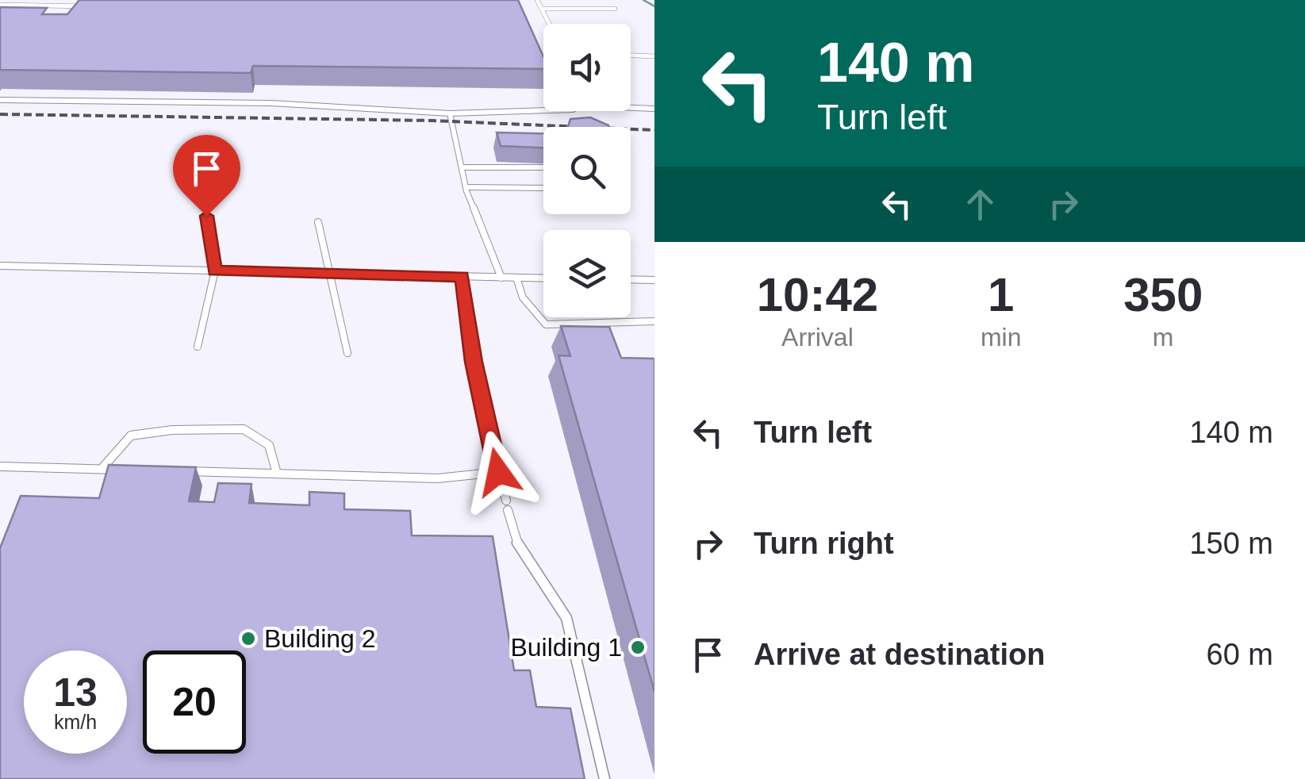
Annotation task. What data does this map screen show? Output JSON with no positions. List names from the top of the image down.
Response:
{
  "places": ["Building 2", "Building 1"],
  "page": {
    "turn": ["140 m", "Turn left"],
    "eta": [
      "10:42",
      "Arrival",
      "1",
      "min",
      "350",
      "m"
    ],
    "list": [
      {
        "name": "Turn left",
        "value": "140 m"
      },
      {
        "name": "Turn right",
        "value": "150 m"
      },
      {
        "name": "Arrive at destination",
        "value": "60 m"
      }
    ],
    "speed": "13 km/h",
    "limit": "20"
  }
}
